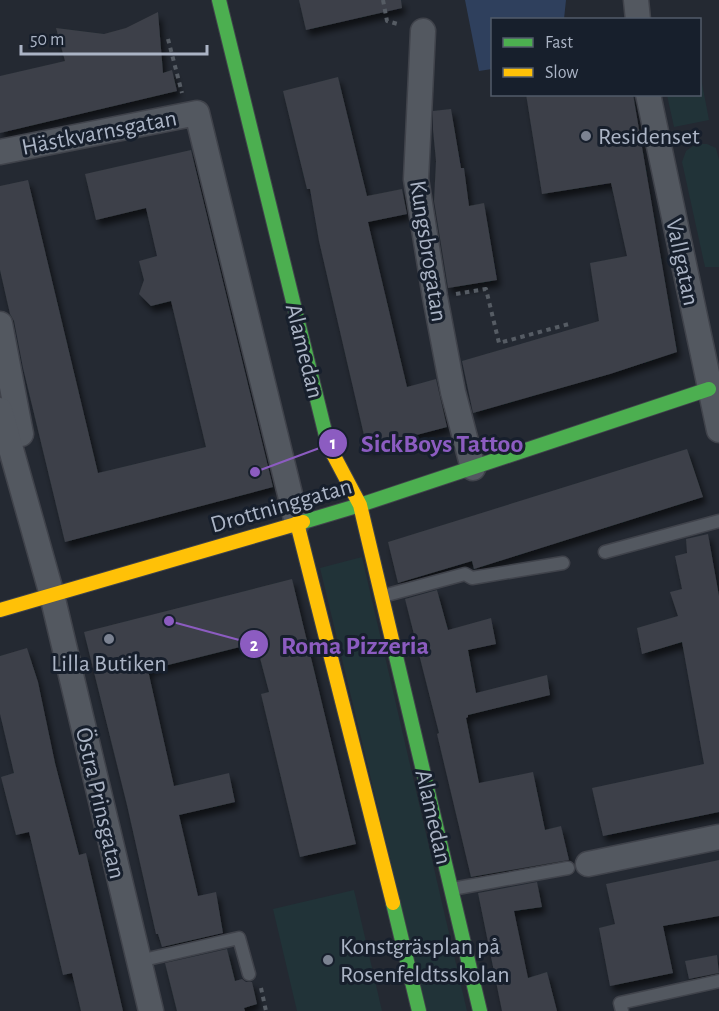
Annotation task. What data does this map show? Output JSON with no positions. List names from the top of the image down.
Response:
{
  "streets": {
    "street": [
      "Hästkvarnsgatan",
      "Kungsbrogatan",
      "Vallgatan",
      "Alamedan",
      "Drottninggatan",
      "Östra Prinsgatan"
    ]
  },
  "crossings": [
    ["Hästkvarnsgatan", "Alamedan"],
    ["Kungsbrogatan", "Drottninggatan"],
    ["Vallgatan", "Drottninggatan"],
    ["Alamedan", "Drottninggatan"],
    ["Drottninggatan", "Östra Prinsgatan"]
  ],
  "places": [
    "Residenset",
    "SickBoys Tattoo",
    "Roma Pizzeria",
    "Lilla Butiken",
    "Konstgräsplan på Rosenfeldtsskolan"
  ],
  "legend": ["Fast", "Slow"],
  "scale_bar": "50 m"
}
